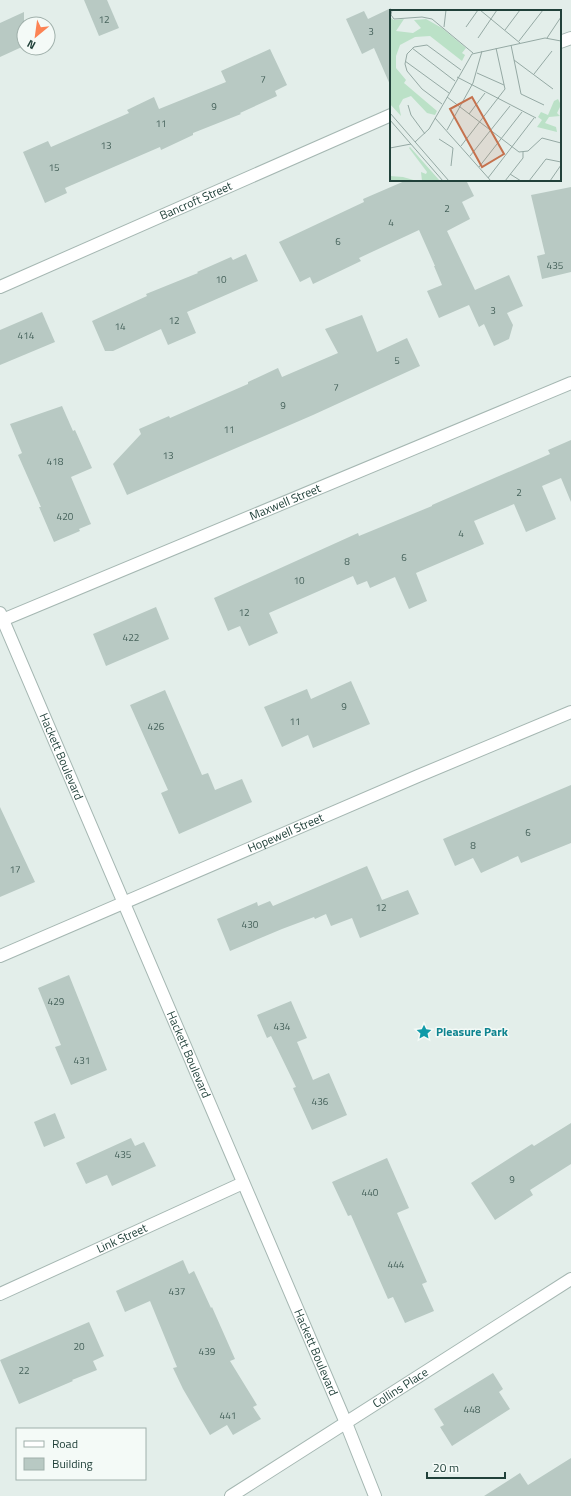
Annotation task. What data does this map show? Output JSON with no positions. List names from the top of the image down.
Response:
{
  "streets": {
    "street": [
      "Bancroft Street",
      "Maxwell Street",
      "Hackett Boulevard",
      "Hopewell Street",
      "Link Street",
      "Collins Place"
    ]
  },
  "crossings": [
    ["Maxwell Street", "Hackett Boulevard"],
    ["Hackett Boulevard", "Hopewell Street"],
    ["Hackett Boulevard", "Link Street"],
    ["Hackett Boulevard", "Collins Place"]
  ],
  "places": {
    "place": ["Pleasure Park"]
  },
  "house_numbers": [
    "12",
    "3",
    "7",
    "9",
    "11",
    "13",
    "15",
    "2",
    "4",
    "6",
    "435",
    "10",
    "3",
    "12",
    "14",
    "414",
    "5",
    "7",
    "9",
    "11",
    "13",
    "418",
    "2",
    "420",
    "4",
    "6",
    "8",
    "10",
    "12",
    "422",
    "9",
    "11",
    "426",
    "6",
    "8",
    "17",
    "12",
    "430",
    "429",
    "434",
    "431",
    "436",
    "435",
    "9",
    "440",
    "444",
    "437",
    "20",
    "439",
    "22",
    "448",
    "441"
  ],
  "legend": ["Road", "Building"],
  "scale_bar": "20 m",
  "north": "bottom left"
}
